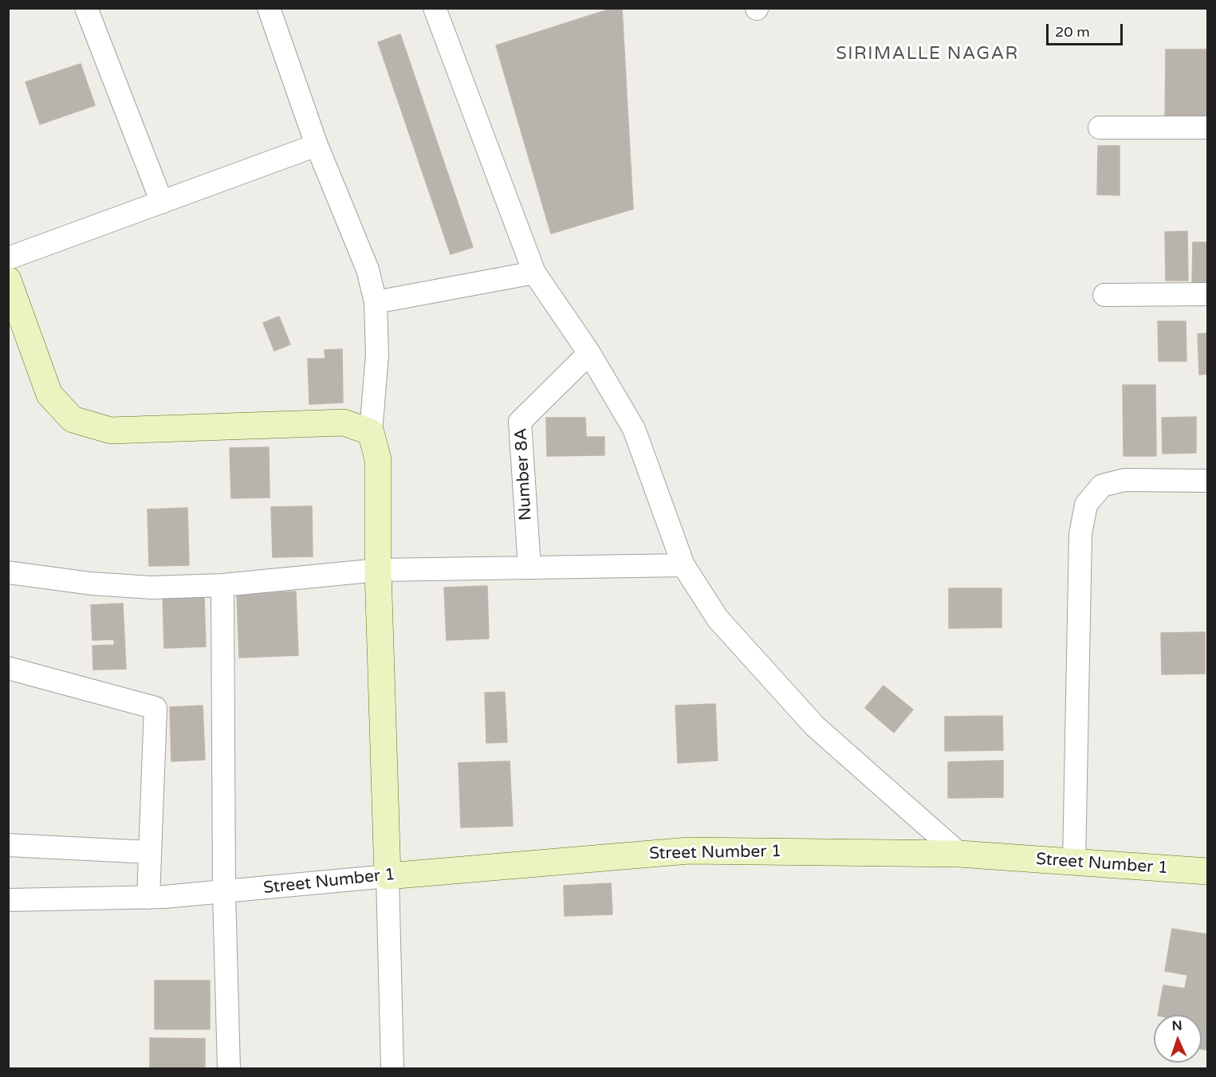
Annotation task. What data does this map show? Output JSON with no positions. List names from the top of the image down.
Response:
{
  "streets": {
    "street": ["Number 8A", "Street Number 1"]
  },
  "districts": ["SIRIMALLE NAGAR"],
  "scale_bar": "20 m",
  "north": "top"
}
